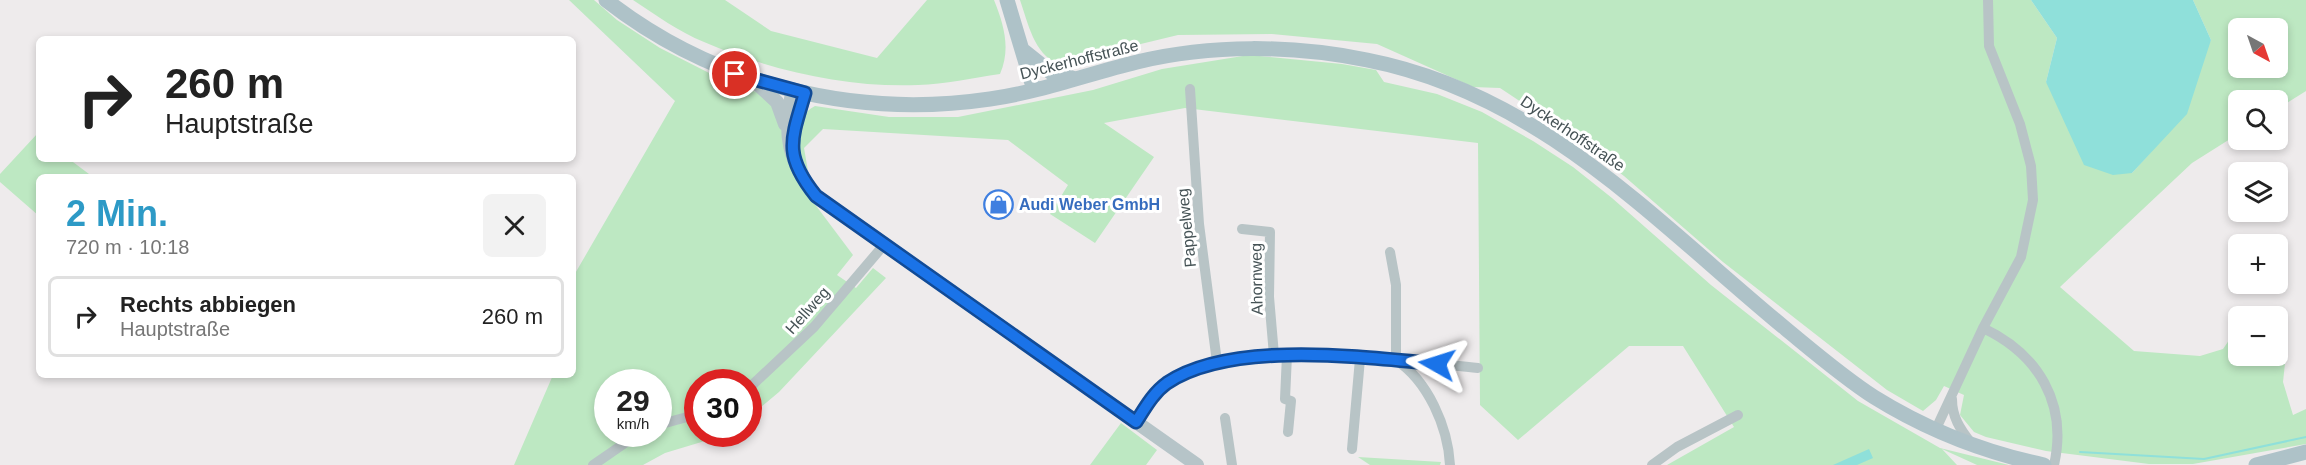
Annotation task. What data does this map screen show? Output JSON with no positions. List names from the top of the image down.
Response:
{
  "streets": {
    "main road": ["Dyckerhoffstraße"],
    "street": ["Pappelweg", "Ahornweg", "Hellweg"]
  },
  "places": {
    "shop": ["Audi Weber GmbH"]
  },
  "north": "bottom right",
  "page": {
    "map_buttons": ["+", "−"],
    "turn": ["260 m", "Hauptstraße"],
    "heading": ["2 Min.", "720 m · 10:18"],
    "list": [
      {
        "name": "Rechts abbiegen",
        "note": "Hauptstraße",
        "value": "260 m"
      }
    ],
    "speed": "29 km/h",
    "limit": "30"
  }
}
